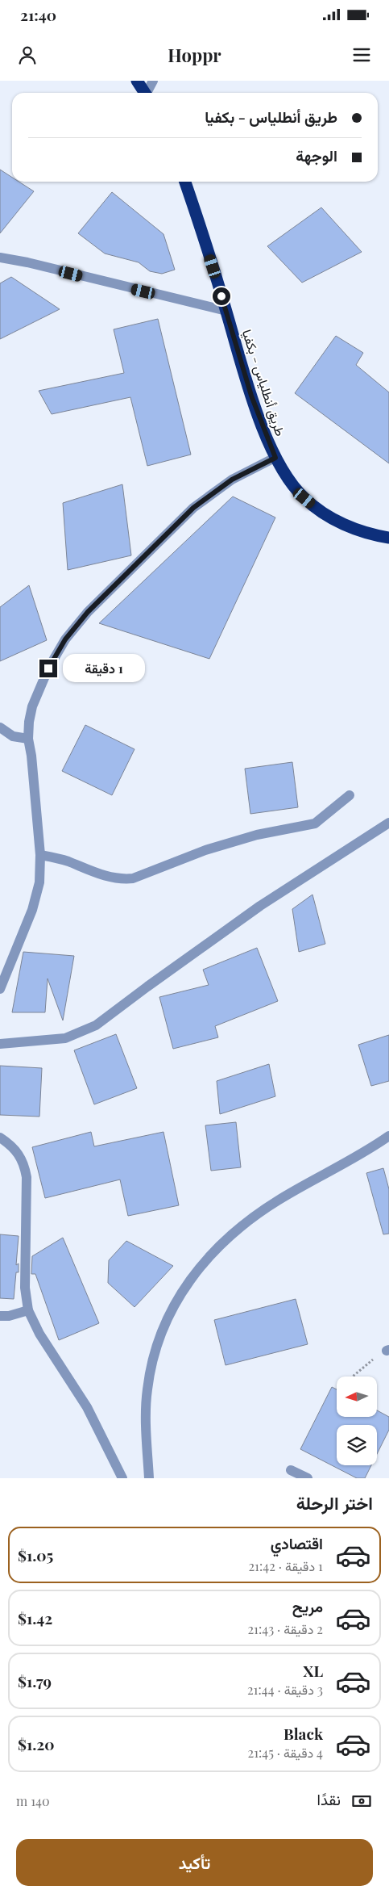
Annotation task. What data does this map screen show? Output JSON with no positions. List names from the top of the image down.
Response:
{
  "streets": {
    "highway": ["طريق أنطلياس - بكفيا"]
  },
  "north": "left",
  "page": {
    "status": "21:40",
    "header": "Hoppr",
    "banner": ["طريق أنطلياس - بكفيا", "الوجهة"],
    "bubble": "1 دقيقة",
    "heading": "اختر الرحلة",
    "list": [
      {
        "name": "اقتصادي",
        "note": "1 دقيقة · 21:42",
        "value": "$1.05"
      },
      {
        "name": "مريح",
        "note": "2 دقيقة · 21:43",
        "value": "$1.42"
      },
      {
        "name": "XL",
        "note": "3 دقيقة · 21:44",
        "value": "$1.79"
      },
      {
        "name": "Black",
        "note": "4 دقيقة · 21:45",
        "value": "$1.20"
      }
    ],
    "pay": ["نقدًا", "140 m"],
    "buttons": "تأكيد"
  }
}
